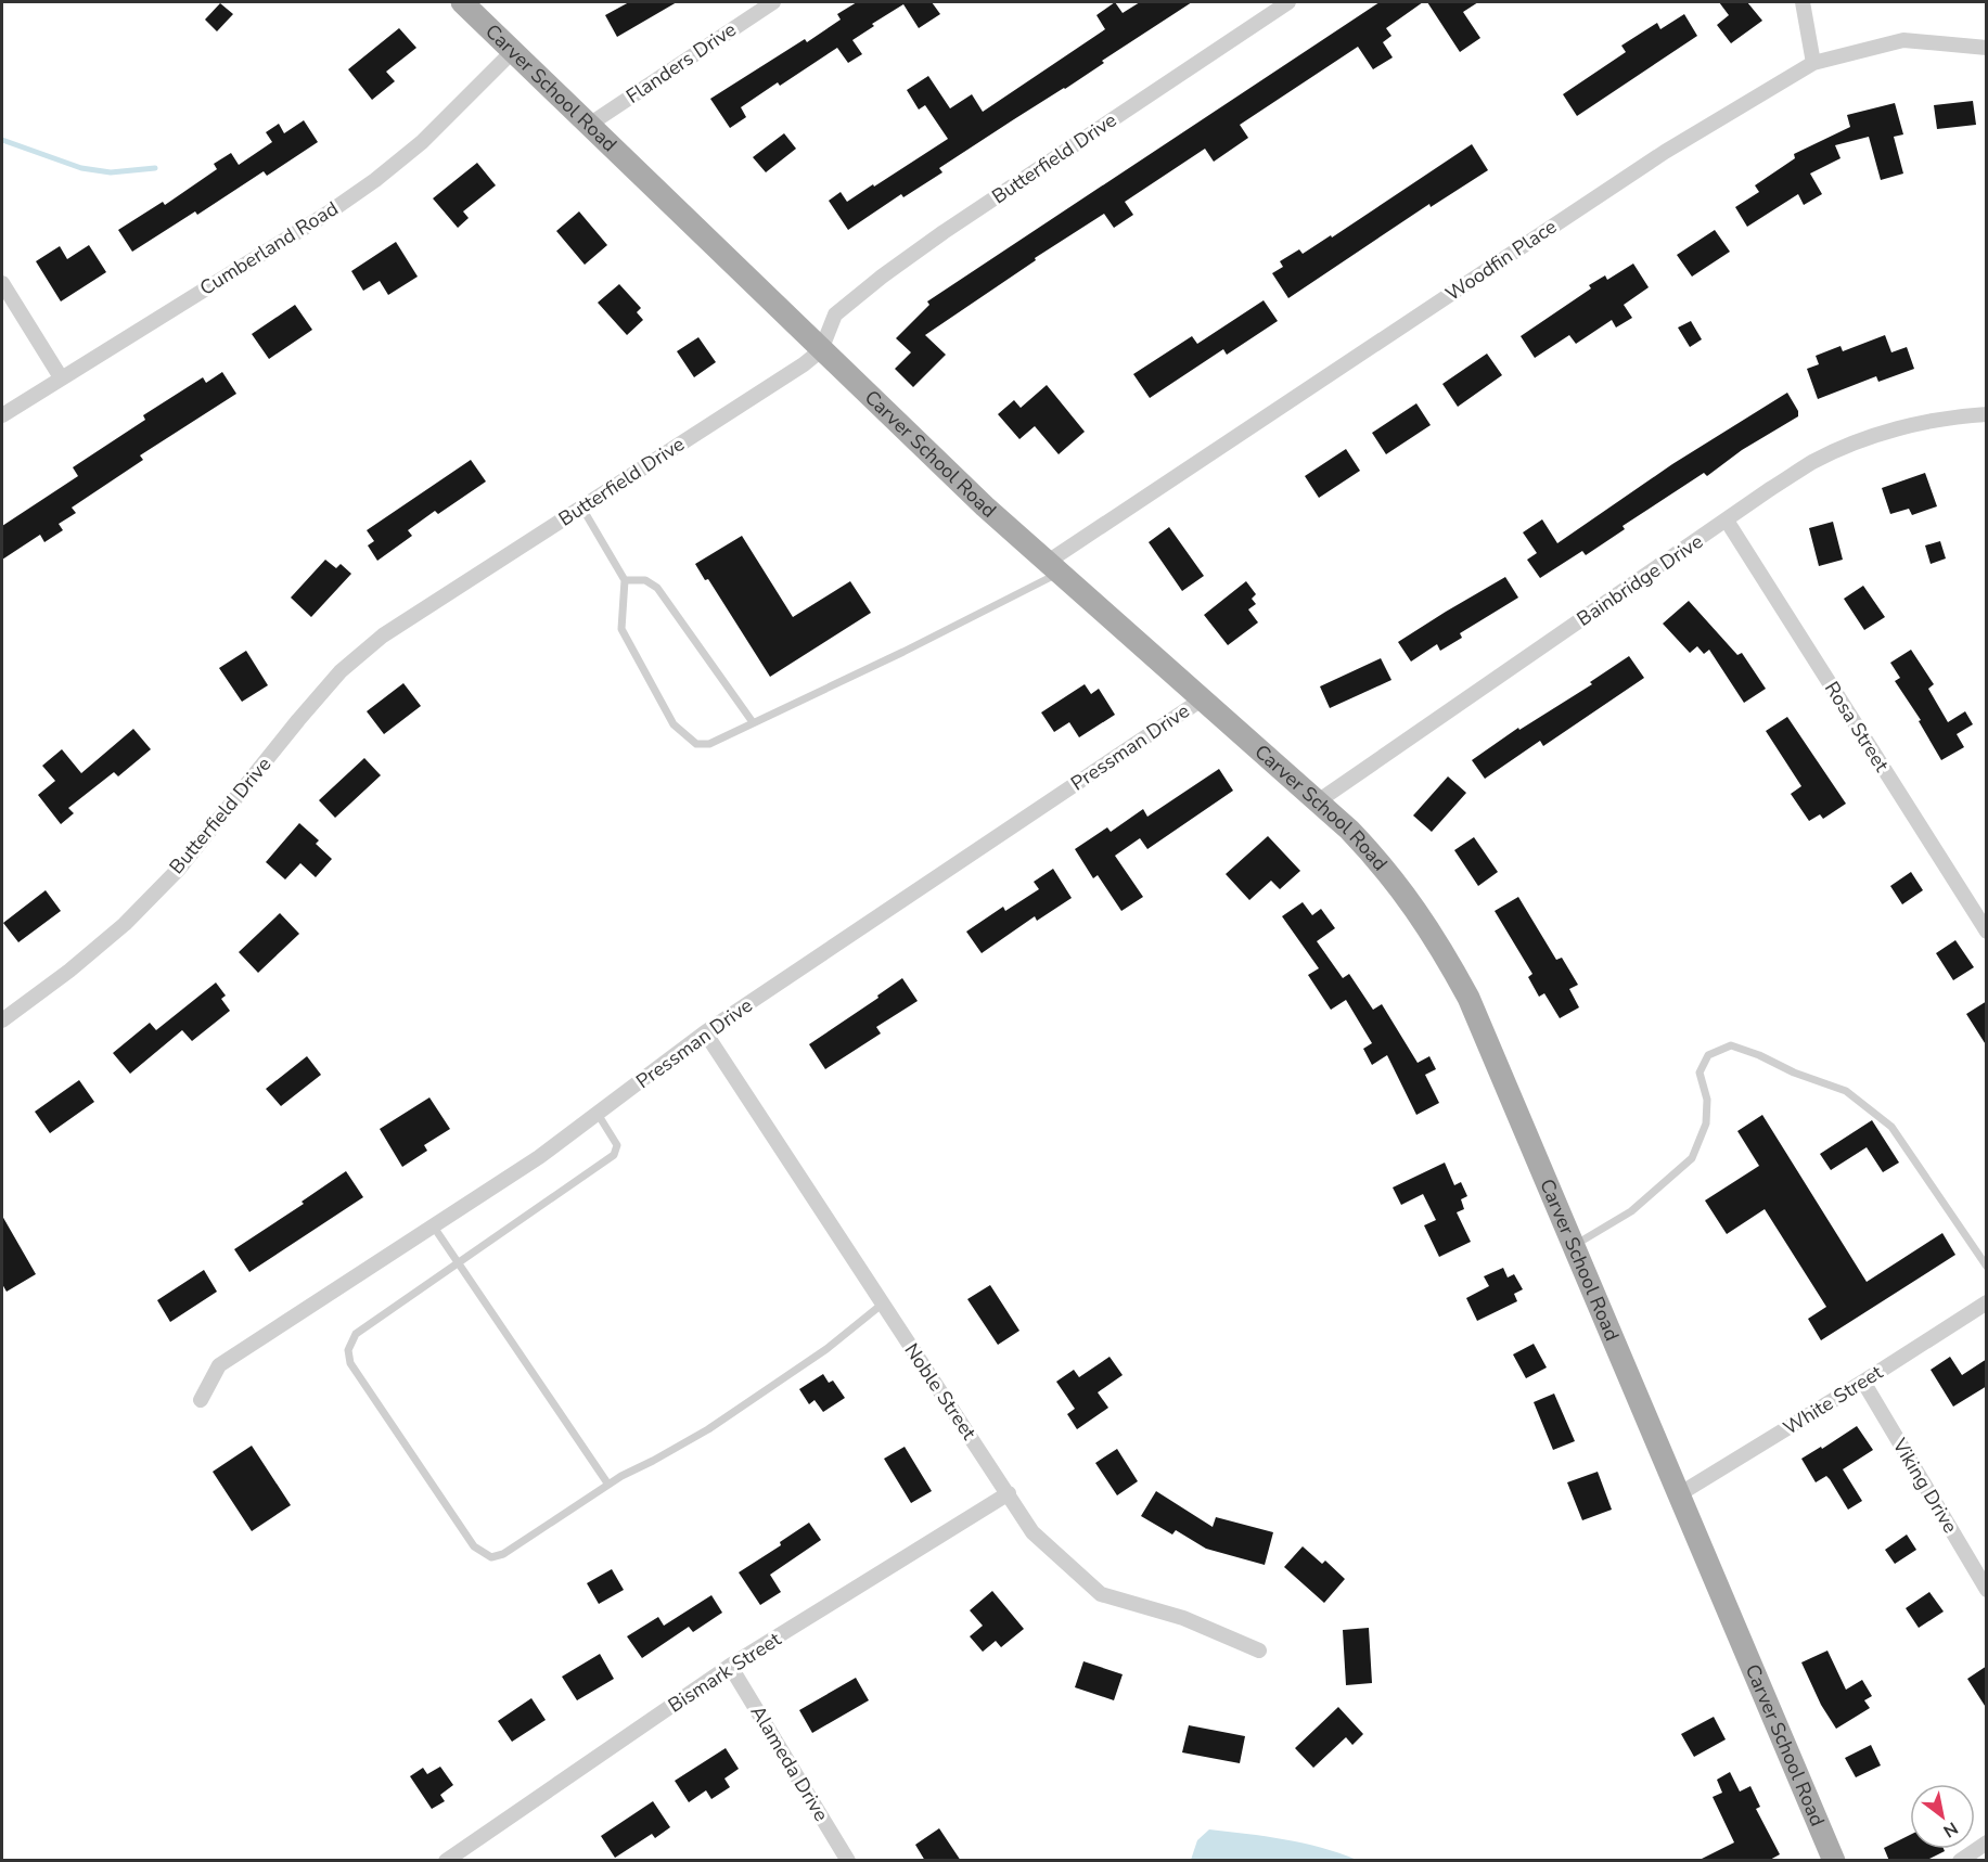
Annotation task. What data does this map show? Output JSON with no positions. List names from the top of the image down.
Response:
{
  "streets": {
    "main road": ["Carver School Road"],
    "street": [
      "Flanders Drive",
      "Butterfield Drive",
      "Cumberland Road",
      "Woodfin Place",
      "Bainbridge Drive",
      "Rosa Street",
      "Pressman Drive",
      "Noble Street",
      "White Street",
      "Viking Drive",
      "Bismark Street",
      "Alameda Drive"
    ]
  },
  "crossings": [
    ["Flanders Drive", "Carver School Road"],
    ["Carver School Road", "Butterfield Drive"],
    ["Carver School Road", "Cumberland Road"],
    ["Carver School Road", "Woodfin Place"],
    ["Carver School Road", "Bainbridge Drive"],
    ["Carver School Road", "Pressman Drive"],
    ["Carver School Road", "White Street"],
    ["Bainbridge Drive", "Rosa Street"],
    ["Pressman Drive", "Noble Street"],
    ["Noble Street", "Bismark Street"],
    ["White Street", "Viking Drive"],
    ["Bismark Street", "Alameda Drive"]
  ],
  "north": "bottom right"
}
